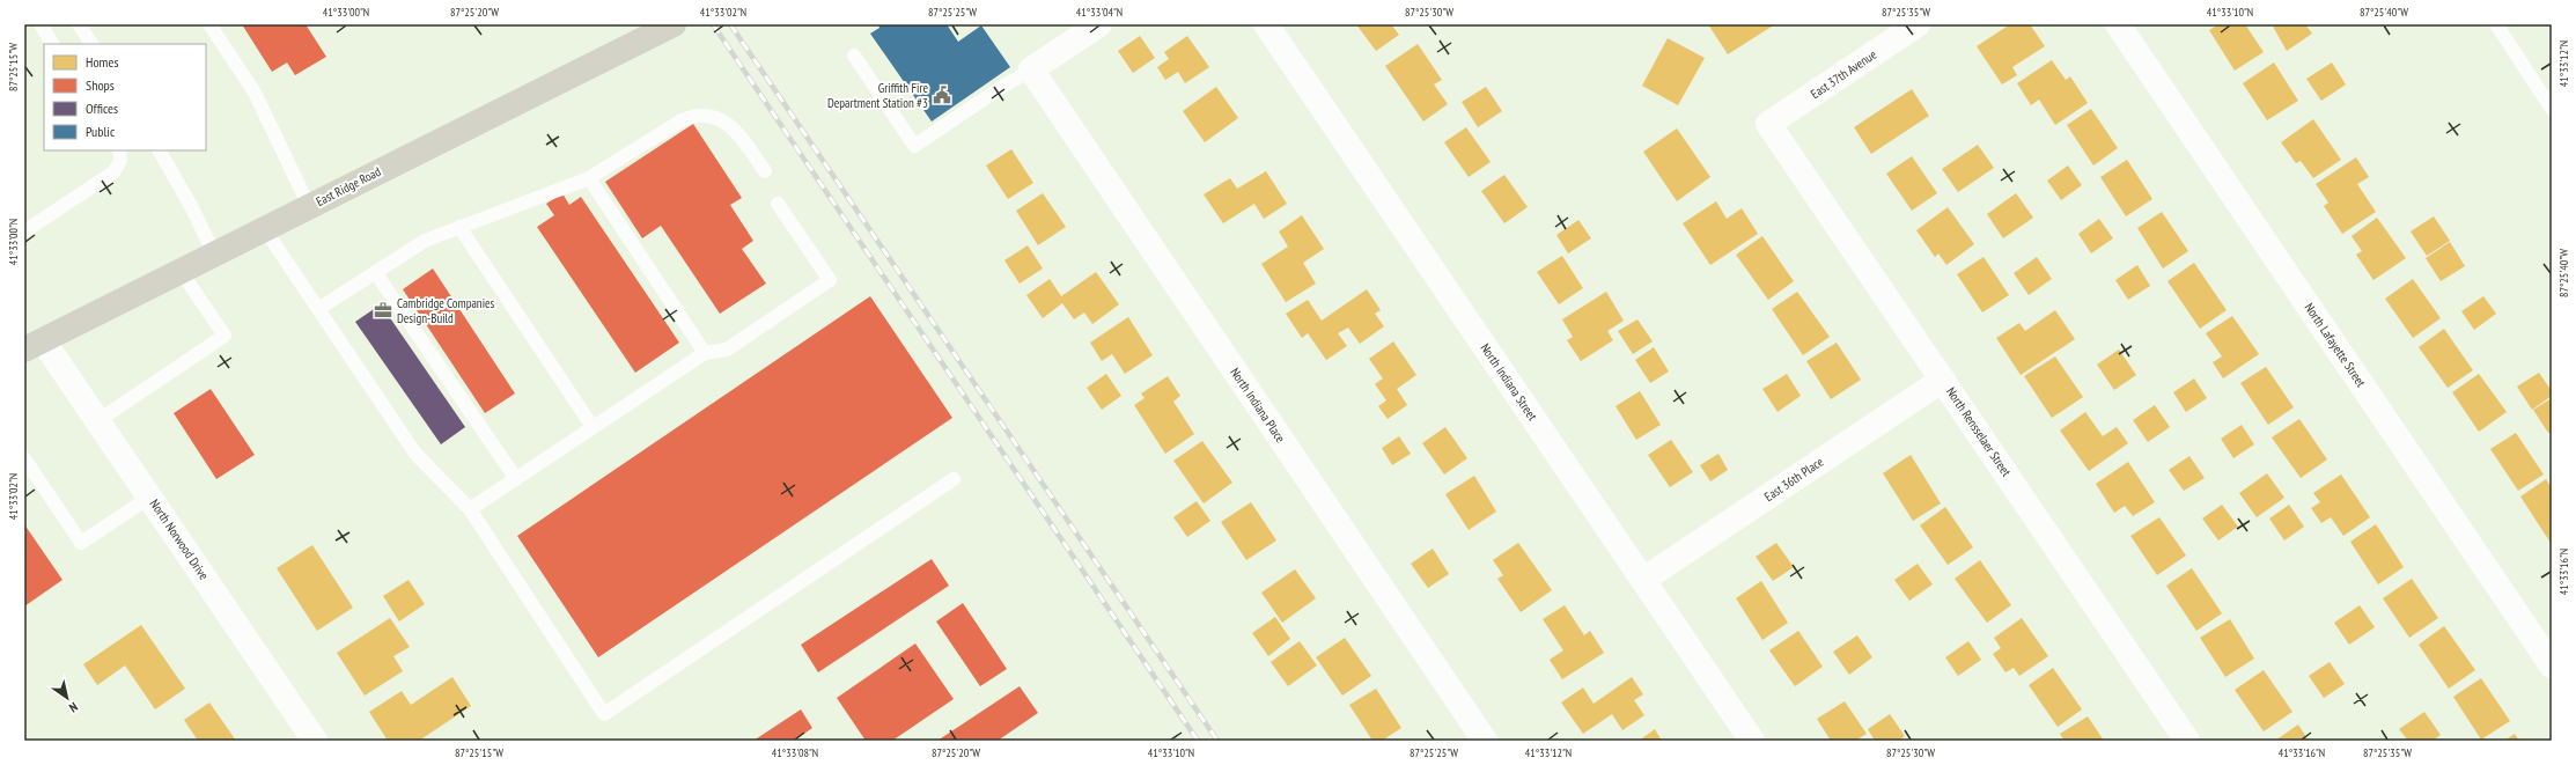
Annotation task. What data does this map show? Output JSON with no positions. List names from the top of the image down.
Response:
{
  "streets": {
    "main road": ["East Ridge Road"],
    "street": [
      "East 37th Avenue",
      "North Lafayette Street",
      "North Indiana Street",
      "North Indiana Place",
      "North Rensselaer Street",
      "East 36th Place",
      "North Norwood Drive"
    ]
  },
  "crossings": [
    ["East 37th Avenue", "North Rensselaer Street"],
    ["East Ridge Road", "North Norwood Drive"],
    ["North Indiana Street", "East 36th Place"],
    ["North Rensselaer Street", "East 36th Place"]
  ],
  "places": {
    "public building": ["Griffith Fire Department Station #3"],
    "office": ["Cambridge Companies Design-Build"]
  },
  "legend": [
    "Homes",
    "Shops",
    "Offices",
    "Public"
  ],
  "north": "bottom right",
  "coordinates": [
    "41°33'00\"N",
    "87°25'20\"W",
    "41°33'02\"N",
    "87°25'25\"W",
    "41°33'04\"N",
    "87°25'30\"W",
    "87°25'35\"W",
    "41°33'10\"N",
    "87°25'40\"W",
    "41°33'12\"N",
    "87°25'15\"W",
    "41°33'16\"N",
    "41°33'08\"N"
  ]
}
